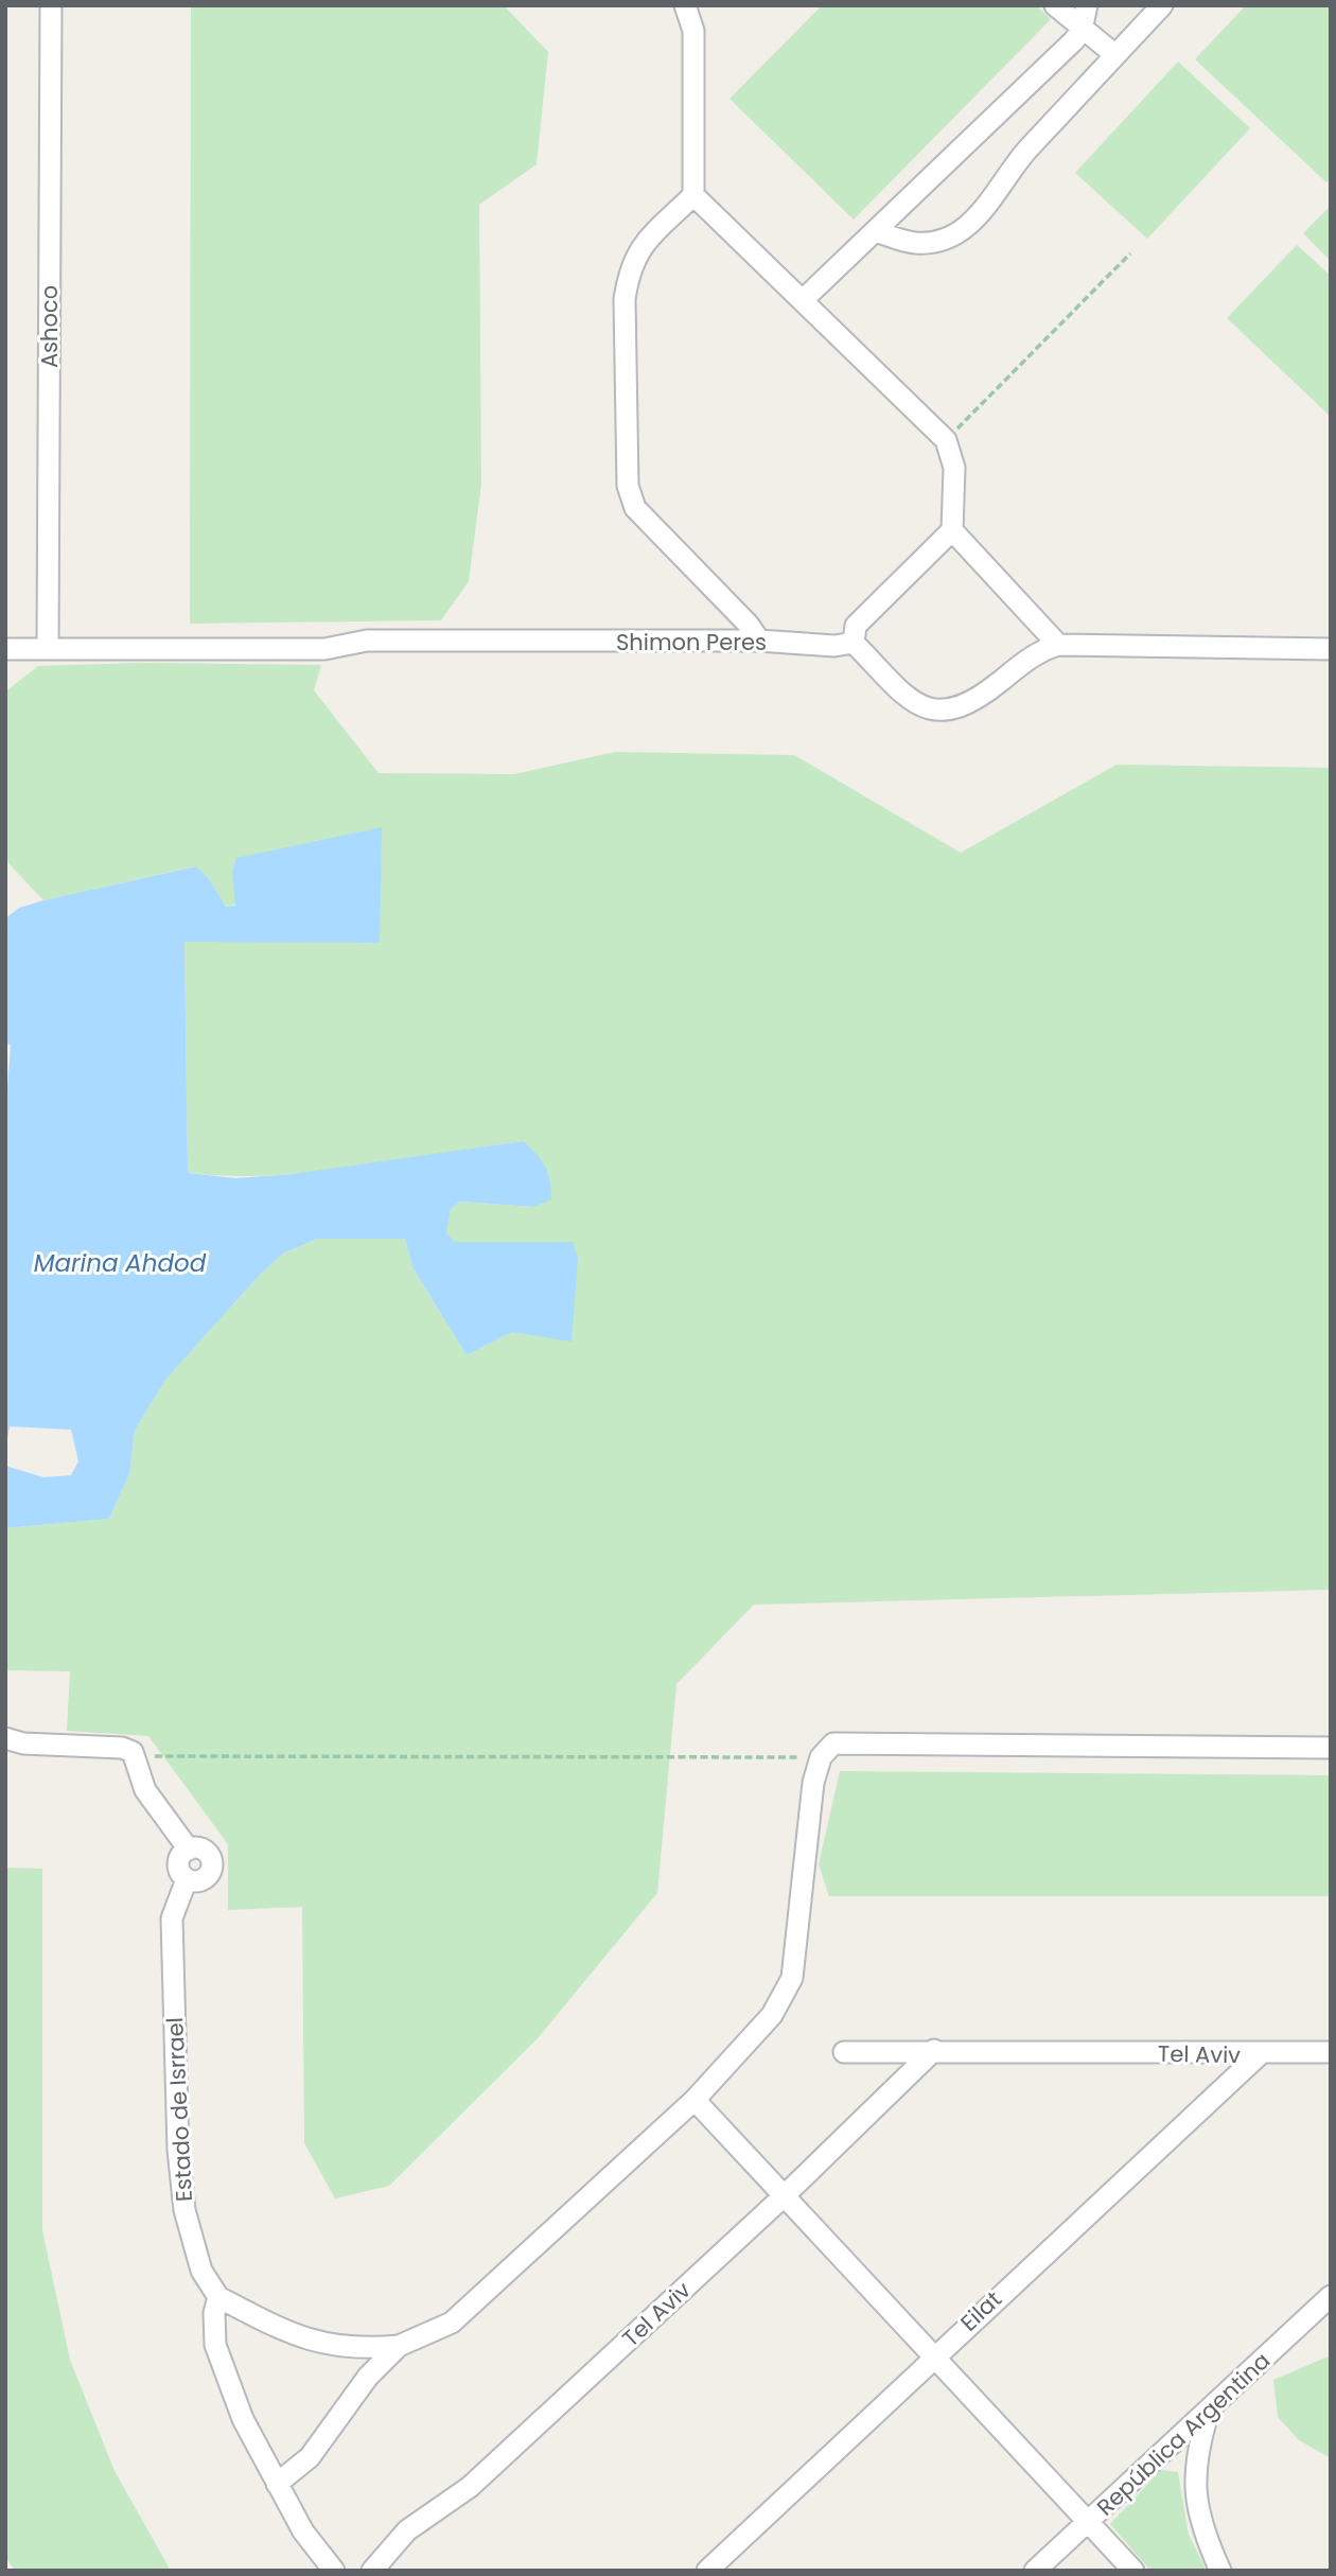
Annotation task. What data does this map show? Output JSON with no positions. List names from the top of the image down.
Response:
{
  "streets": {
    "street": [
      "Ashoco",
      "Shimon Peres",
      "Tel Aviv",
      "Estado de Isrrael",
      "Eilat",
      "República Argentina"
    ]
  },
  "crossings": [
    ["Ashoco", "Shimon Peres"],
    ["Tel Aviv", "Eilat"]
  ],
  "water": ["Marina Ahdod"]
}
